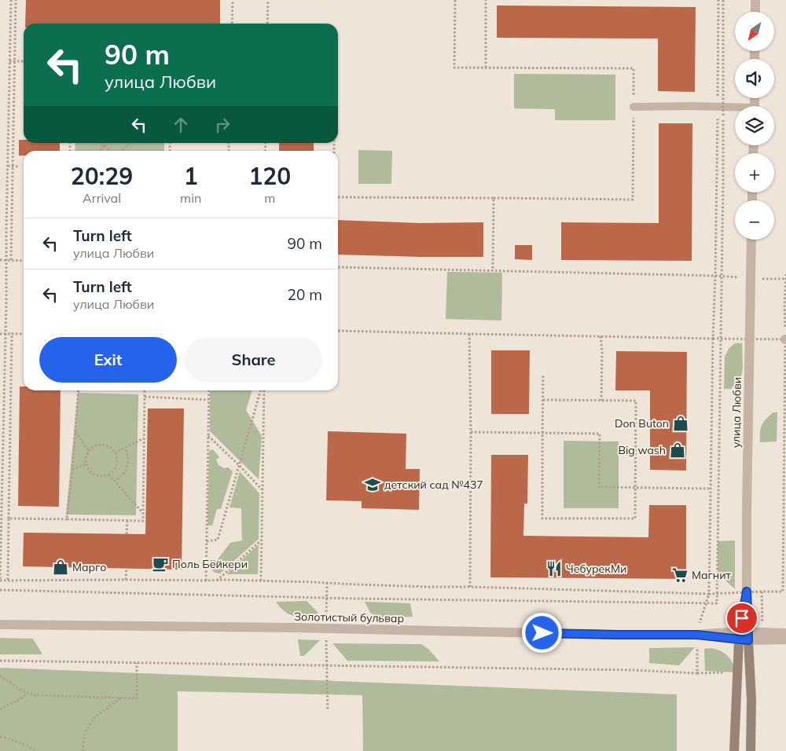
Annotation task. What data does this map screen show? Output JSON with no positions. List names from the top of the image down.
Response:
{
  "streets": {
    "street": ["улица Любви", "Золотистый бульвар"]
  },
  "crossings": [
    ["улица Любви", "Золотистый бульвар"]
  ],
  "places": {
    "shop": ["Don Buton", "Big wash", "Марго"],
    "school or university": ["детский сад №437"],
    "cafe": ["Поль Бейкери"],
    "restaurant": ["ЧебурекМи"],
    "supermarket": ["Магнит"]
  },
  "north": "bottom left",
  "page": {
    "map_buttons": ["+", "−"],
    "turn": ["90 m", "улица Любви"],
    "eta": [
      "20:29",
      "Arrival",
      "1",
      "min",
      "120",
      "m"
    ],
    "list": [
      {
        "name": "Turn left",
        "note": "улица Любви",
        "value": "90 m"
      },
      {
        "name": "Turn left",
        "note": "улица Любви",
        "value": "20 m"
      }
    ],
    "buttons": ["Exit", "Share"]
  }
}
